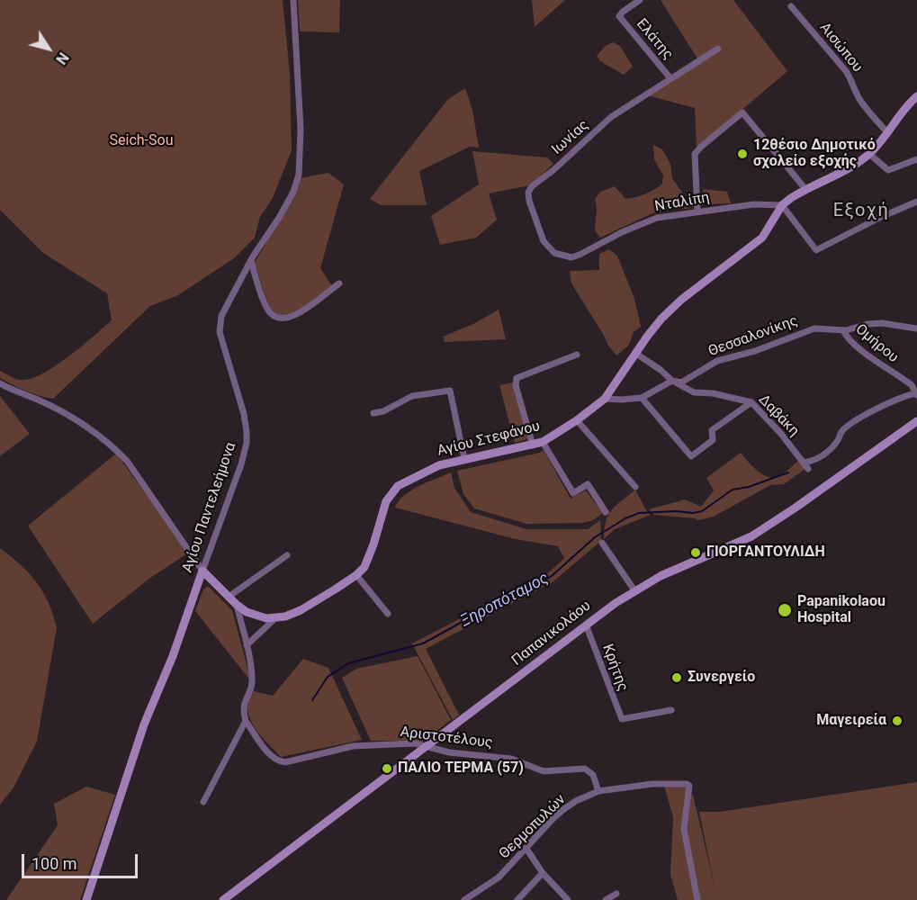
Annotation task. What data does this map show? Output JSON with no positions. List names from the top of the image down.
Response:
{
  "streets": {
    "street": [
      "Ελάτης",
      "Αισώπου",
      "Ιωνίας",
      "Νταλίπη",
      "Θεσσαλονίκης",
      "Ομήρου",
      "Δαβάκη",
      "Αγίου Στεφάνου",
      "Αγίου Παντελεήμονα",
      "Παπανικολάου",
      "Κρήτης",
      "Αριστοτέλους",
      "Θερμοπυλών"
    ]
  },
  "crossings": [
    ["Ελάτης", "Ιωνίας"],
    ["Αισώπου", "Αγίου Στεφάνου"],
    ["Ιωνίας", "Νταλίπη"],
    ["Νταλίπη", "Αγίου Στεφάνου"],
    ["Θεσσαλονίκης", "Ομήρου"],
    ["Θεσσαλονίκης", "Δαβάκη"],
    ["Θεσσαλονίκης", "Αγίου Στεφάνου"],
    ["Ομήρου", "Δαβάκη"],
    ["Δαβάκη", "Αγίου Στεφάνου"],
    ["Αγίου Στεφάνου", "Αγίου Παντελεήμονα"],
    ["Παπανικολάου", "Κρήτης"],
    ["Παπανικολάου", "Αριστοτέλους"],
    ["Αριστοτέλους", "Θερμοπυλών"]
  ],
  "districts": ["Εξοχή"],
  "water": ["Ξηροπόταμος"],
  "parks": ["Seich-Sou"],
  "places": [
    "12θέσιο Δημοτικό σχολείο εξοχής",
    "ΓΙΟΡΓΑΝΤΟΥΛΙΔΗ",
    "Papanikolaou Hospital",
    "Συνεργείο",
    "Μαγειρεία",
    "ΠΑΛΙΟ ΤΕΡΜΑ (57)"
  ],
  "scale_bar": "100 m",
  "north": "bottom right"
}
